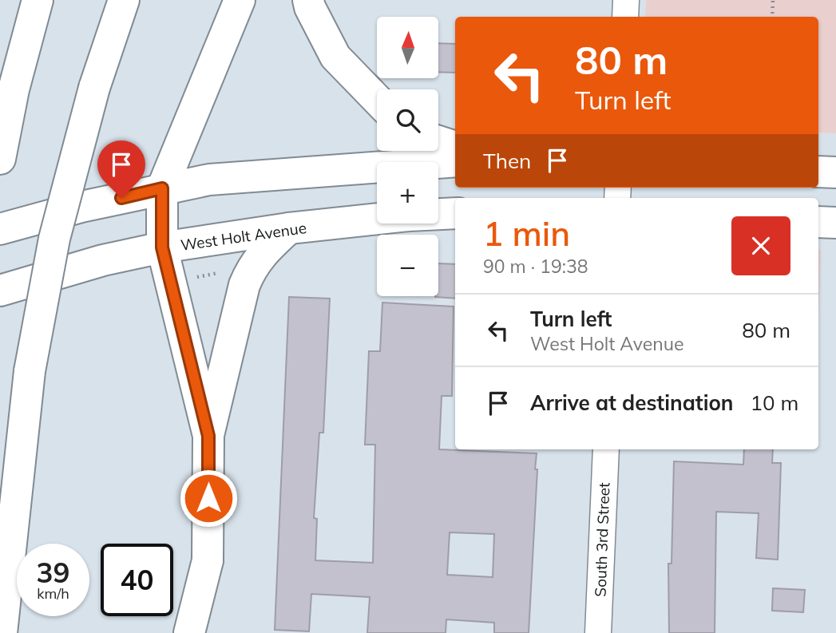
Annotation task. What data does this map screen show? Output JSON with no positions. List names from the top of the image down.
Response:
{
  "streets": {
    "main road": ["West Holt Avenue"],
    "street": ["South 3rd Street"]
  },
  "north": "top",
  "page": {
    "map_buttons": ["+", "−"],
    "turn": ["80 m", "Turn left"],
    "then": "Then",
    "heading": ["1 min", "90 m · 19:38"],
    "list": [
      {
        "name": "Turn left",
        "note": "West Holt Avenue",
        "value": "80 m"
      },
      {
        "name": "Arrive at destination",
        "value": "10 m"
      }
    ],
    "speed": "39 km/h",
    "limit": "40"
  }
}
